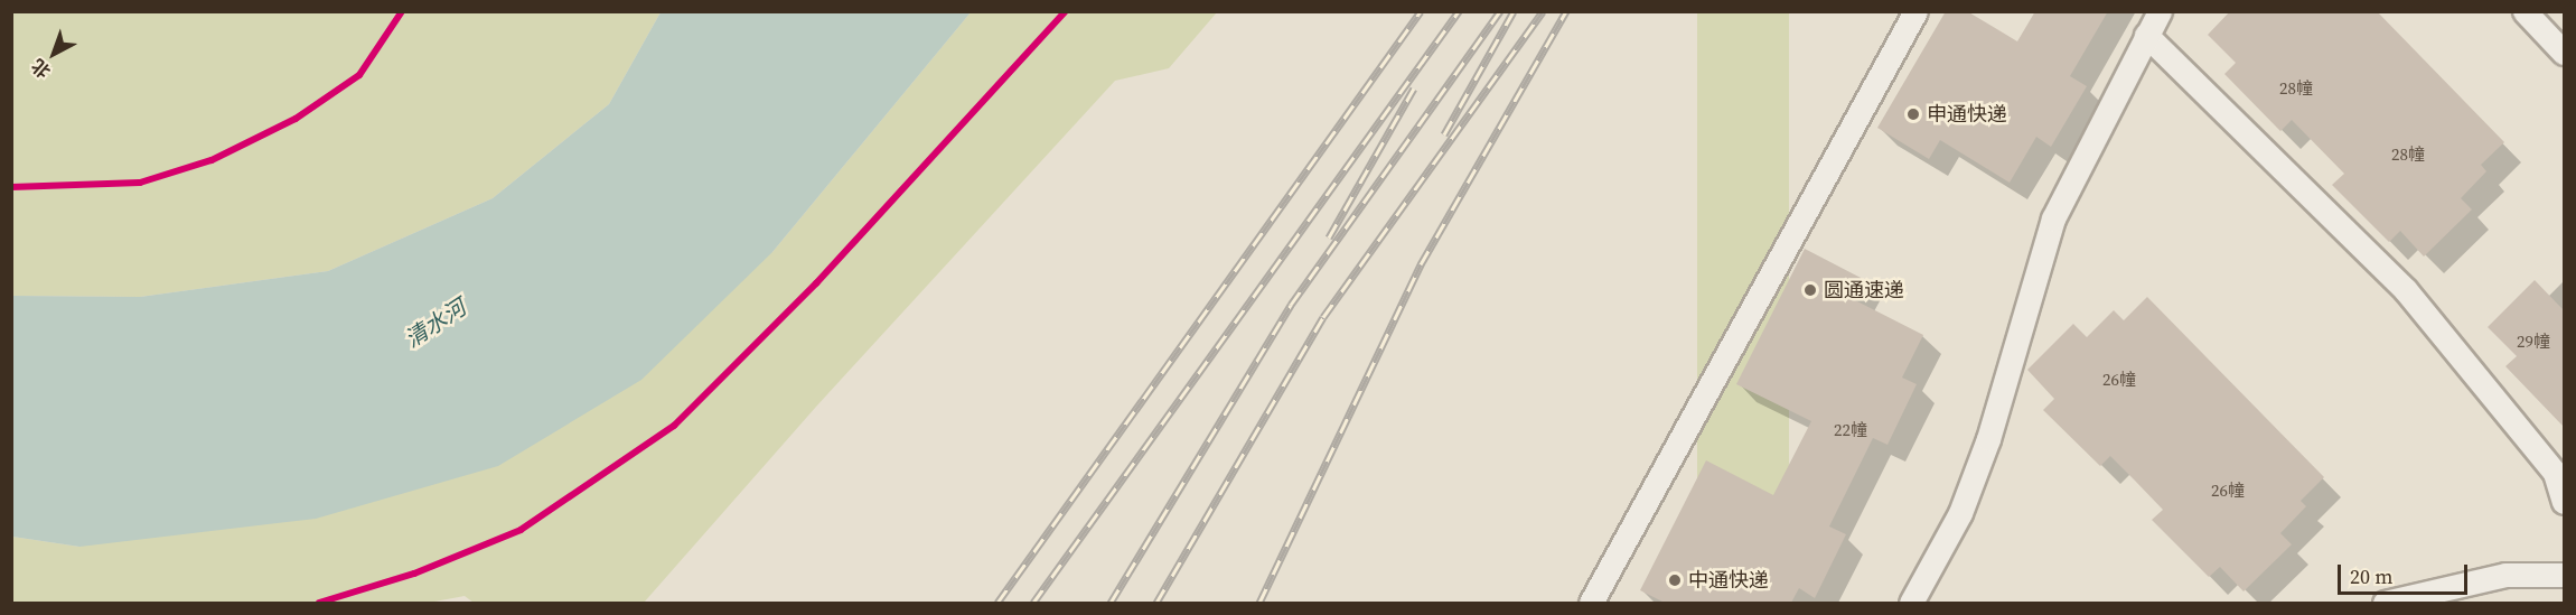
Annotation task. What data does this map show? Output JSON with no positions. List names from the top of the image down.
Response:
{
  "water": ["清水河"],
  "places": ["申通快递", "圆通速递", "中通快递"],
  "house_numbers": [
    "28幢",
    "28幢",
    "29幢",
    "26幢",
    "22幢",
    "26幢"
  ],
  "scale_bar": "20 m",
  "north": "bottom left"
}
